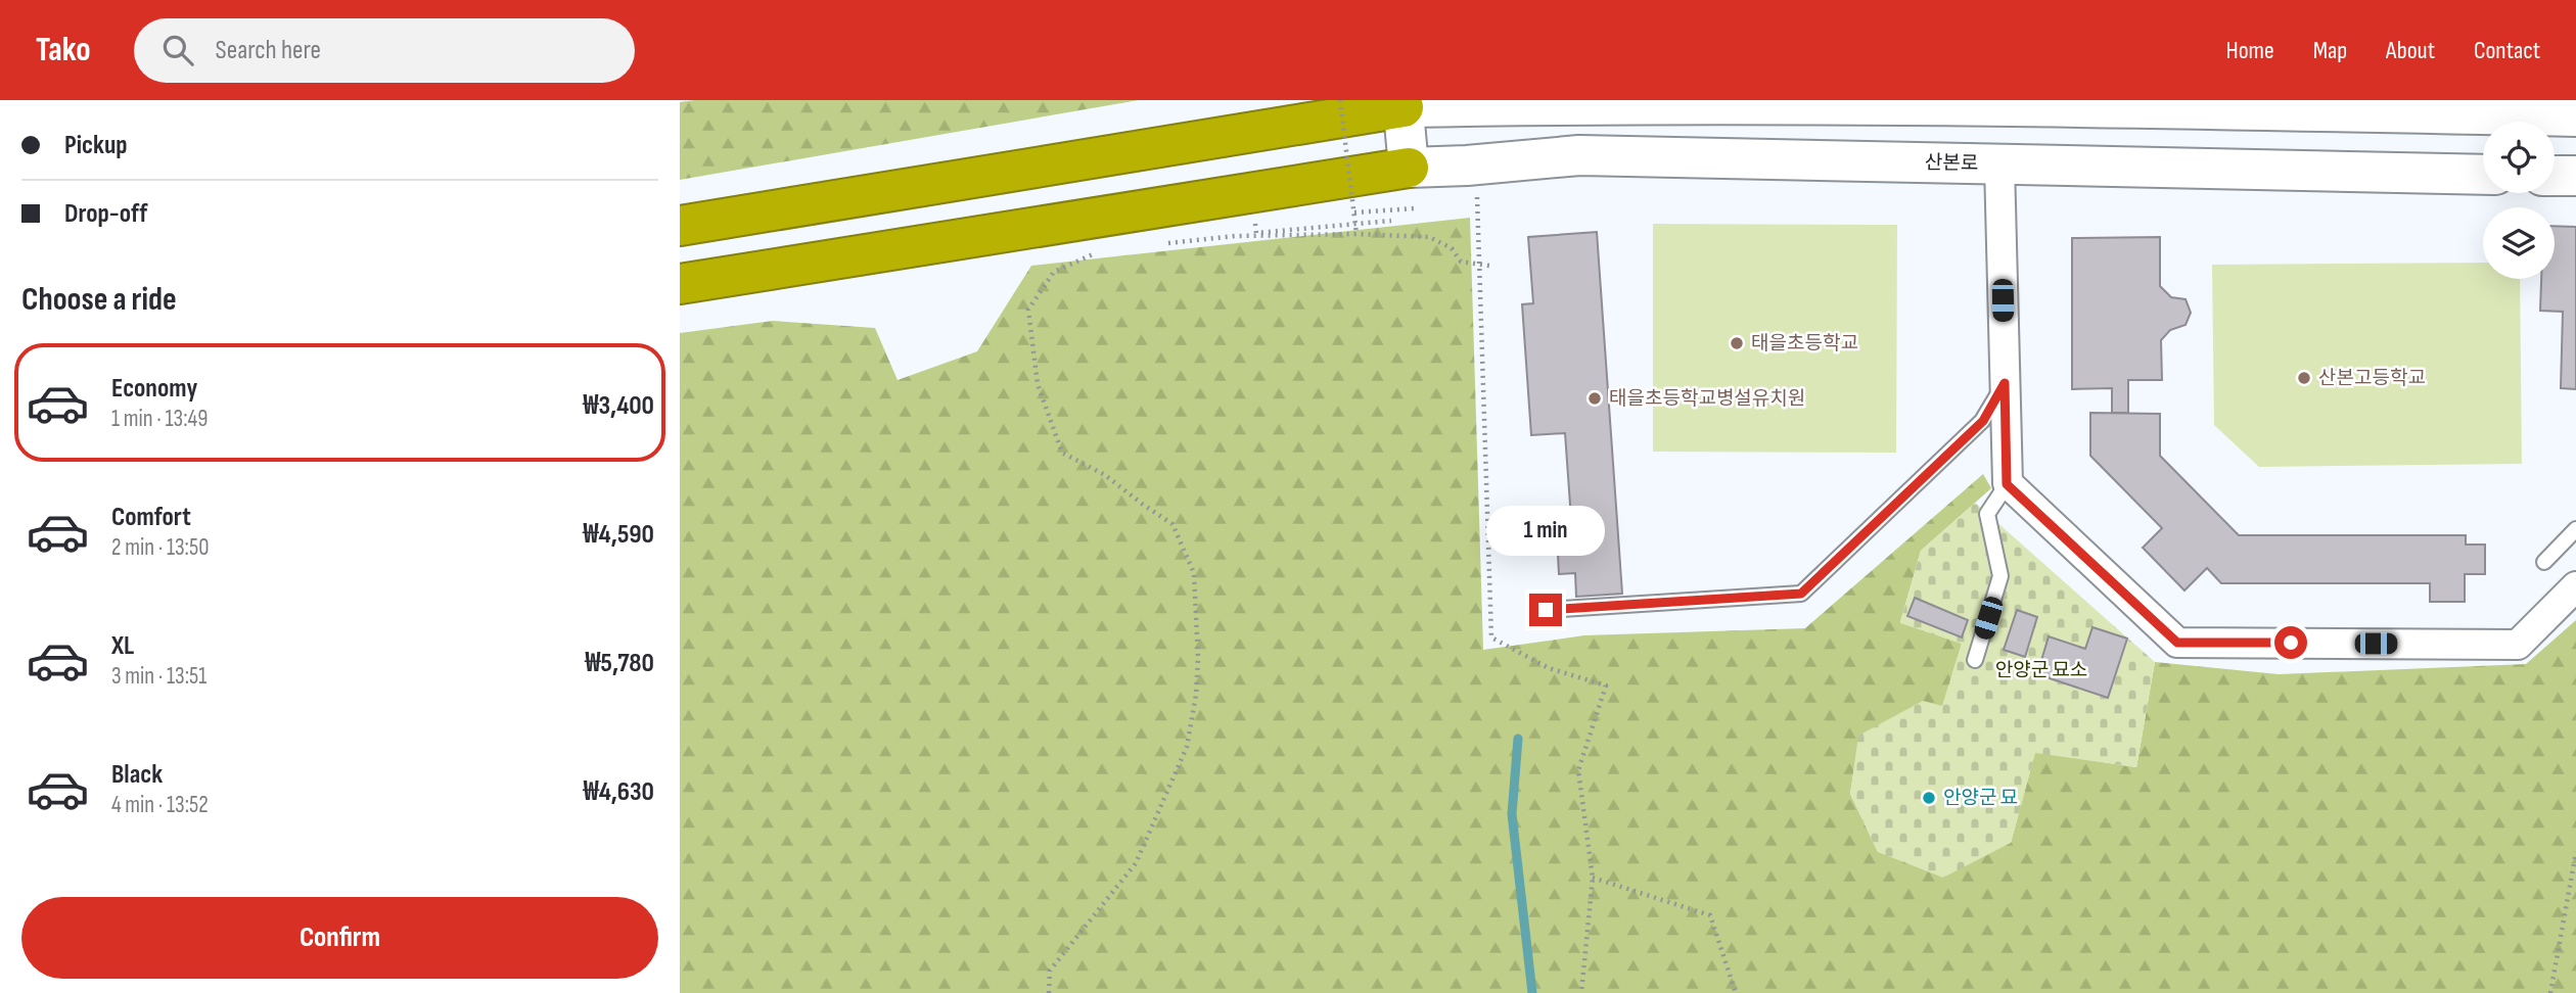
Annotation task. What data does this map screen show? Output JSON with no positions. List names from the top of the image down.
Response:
{
  "streets": {
    "street": ["산본로"]
  },
  "parks": ["안양군 묘소"],
  "places": [
    "태을초등학교",
    "산본고등학교",
    "태을초등학교병설유치원",
    "안양군 묘"
  ],
  "page": {
    "header": "Tako",
    "search": "Search here",
    "nav": [
      "Home",
      "Map",
      "About",
      "Contact"
    ],
    "banner": ["Pickup", "Drop-off"],
    "heading": "Choose a ride",
    "list": [
      {
        "name": "Economy",
        "note": "1 min · 13:49",
        "value": "₩3,400"
      },
      {
        "name": "Comfort",
        "note": "2 min · 13:50",
        "value": "₩4,590"
      },
      {
        "name": "XL",
        "note": "3 min · 13:51",
        "value": "₩5,780"
      },
      {
        "name": "Black",
        "note": "4 min · 13:52",
        "value": "₩4,630"
      }
    ],
    "bubble": "1 min",
    "buttons": "Confirm"
  }
}
